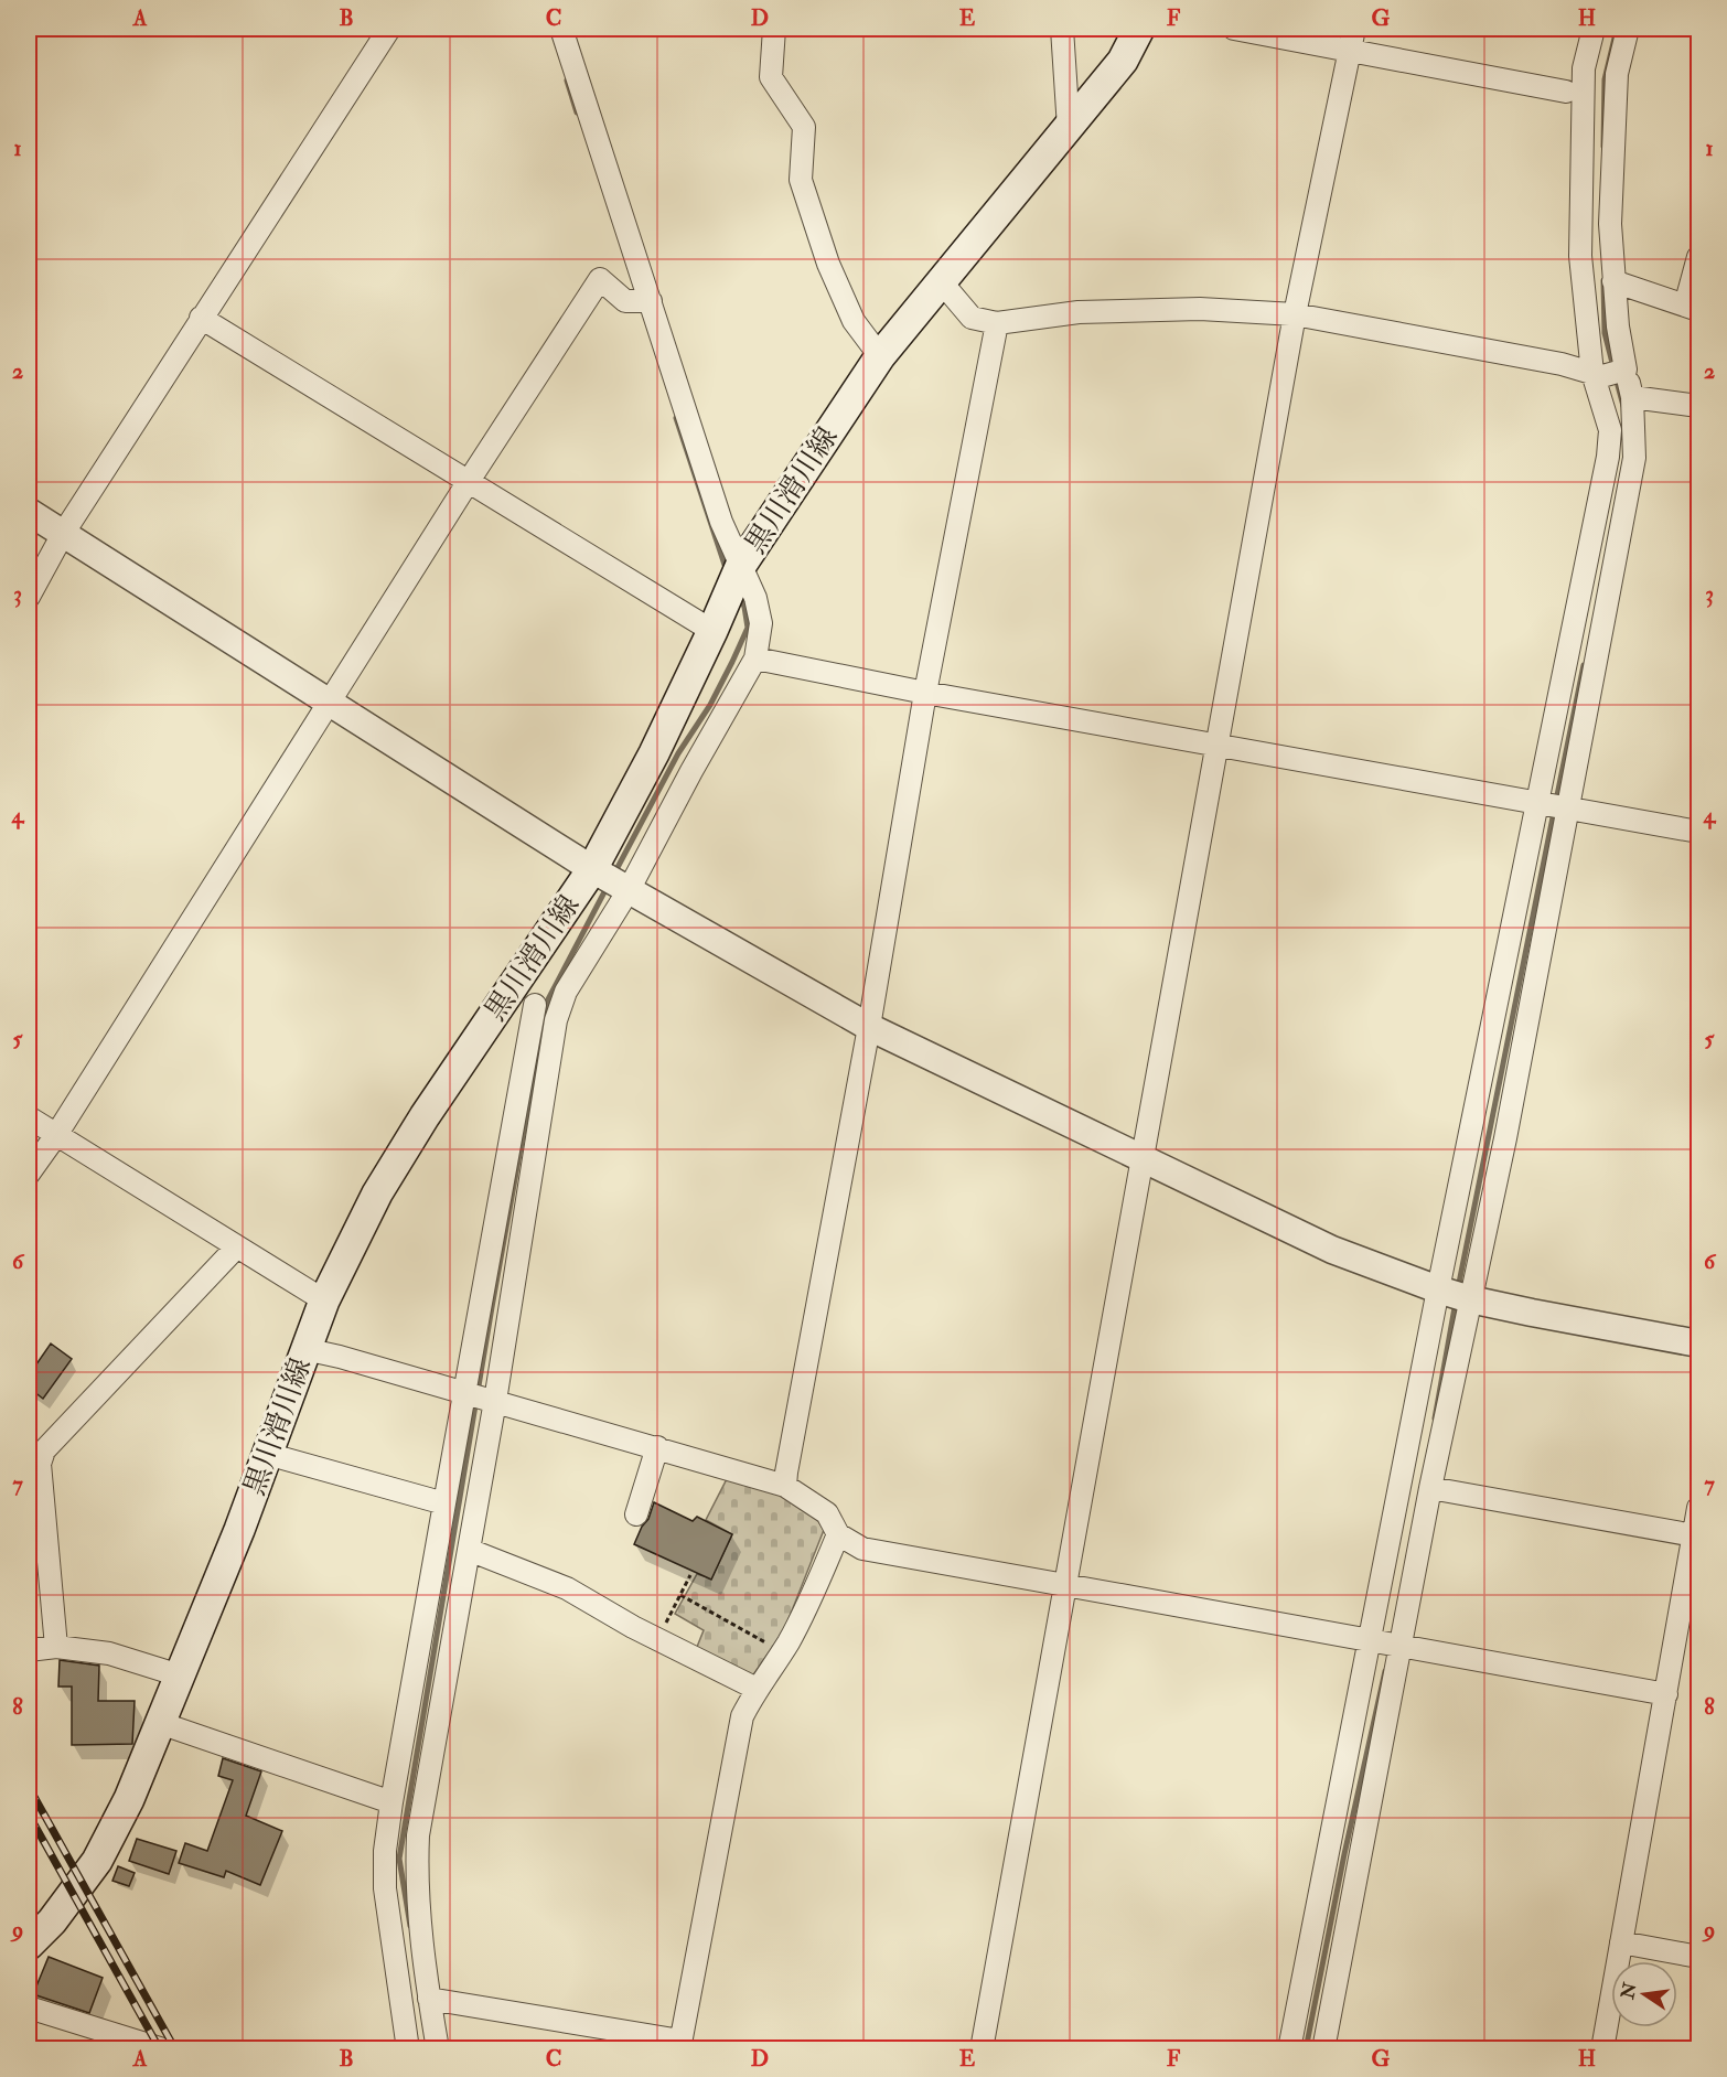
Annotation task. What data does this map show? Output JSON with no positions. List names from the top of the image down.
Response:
{
  "streets": {
    "main road": ["黒川滑川線"]
  },
  "north": "left",
  "grid": {
    "columns": [
      "A",
      "B",
      "C",
      "D",
      "E",
      "F",
      "G",
      "H"
    ],
    "rows": [
      "1",
      "2",
      "3",
      "4",
      "5",
      "6",
      "7",
      "8",
      "9"
    ]
  }
}
